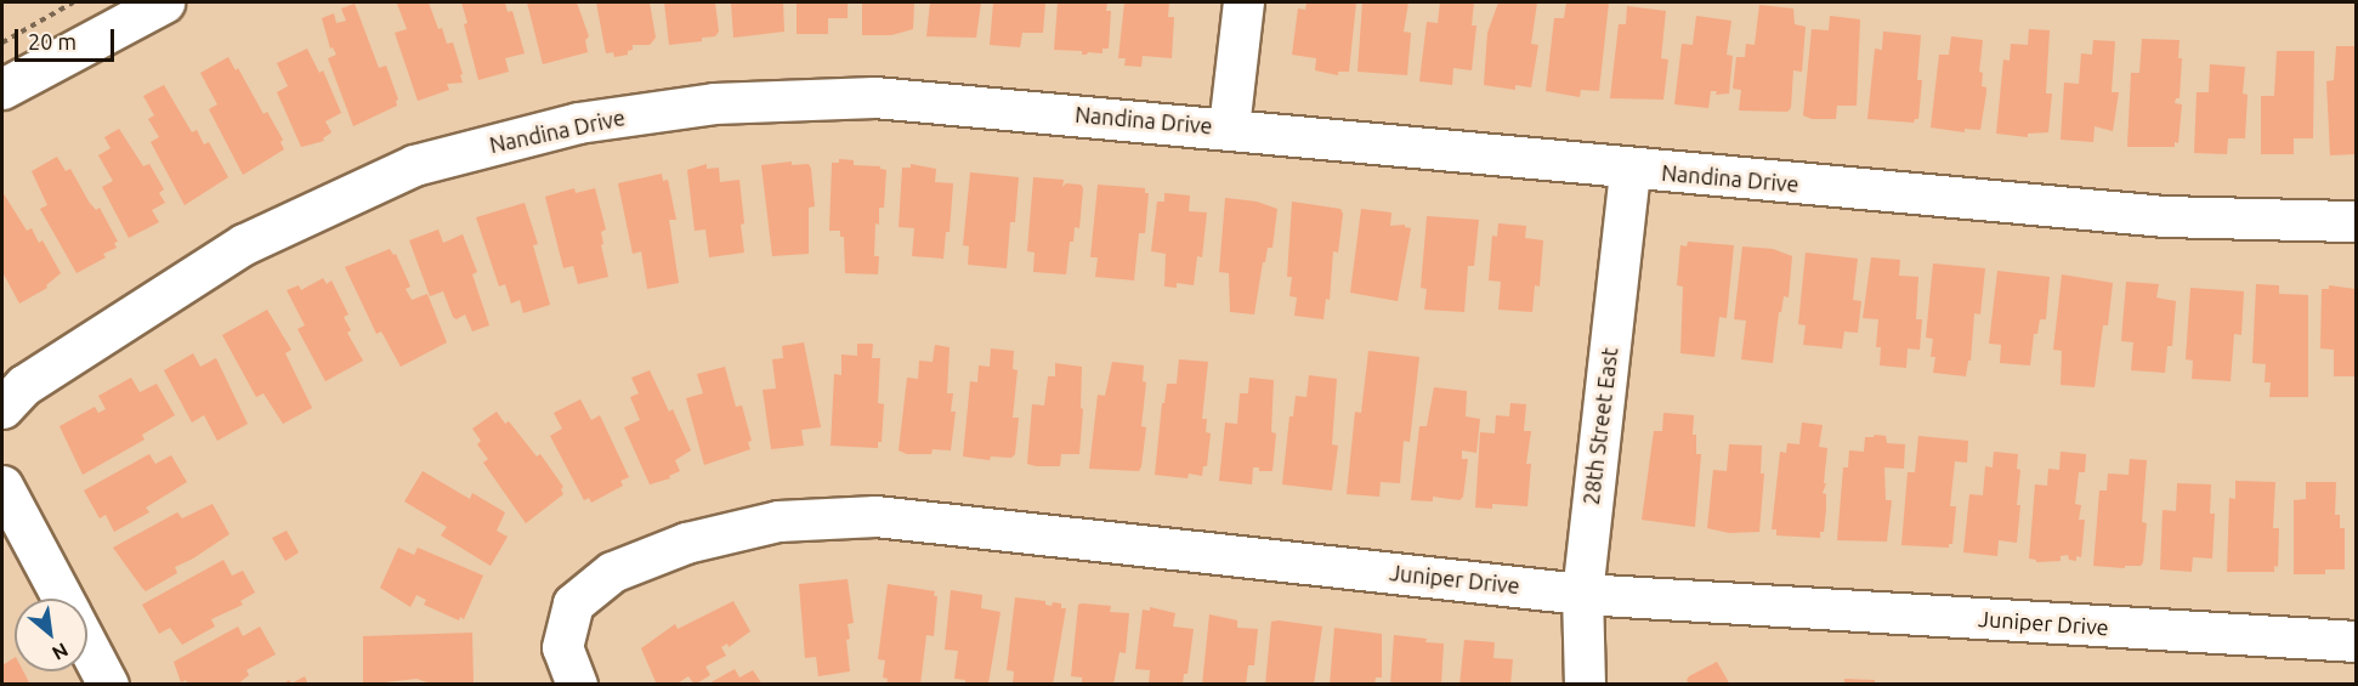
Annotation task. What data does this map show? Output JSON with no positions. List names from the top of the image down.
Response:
{
  "streets": {
    "street": ["Nandina Drive", "28th Street East", "Juniper Drive"]
  },
  "crossings": [
    ["Nandina Drive", "28th Street East"],
    ["28th Street East", "Juniper Drive"]
  ],
  "scale_bar": "20 m",
  "north": "bottom right"
}
